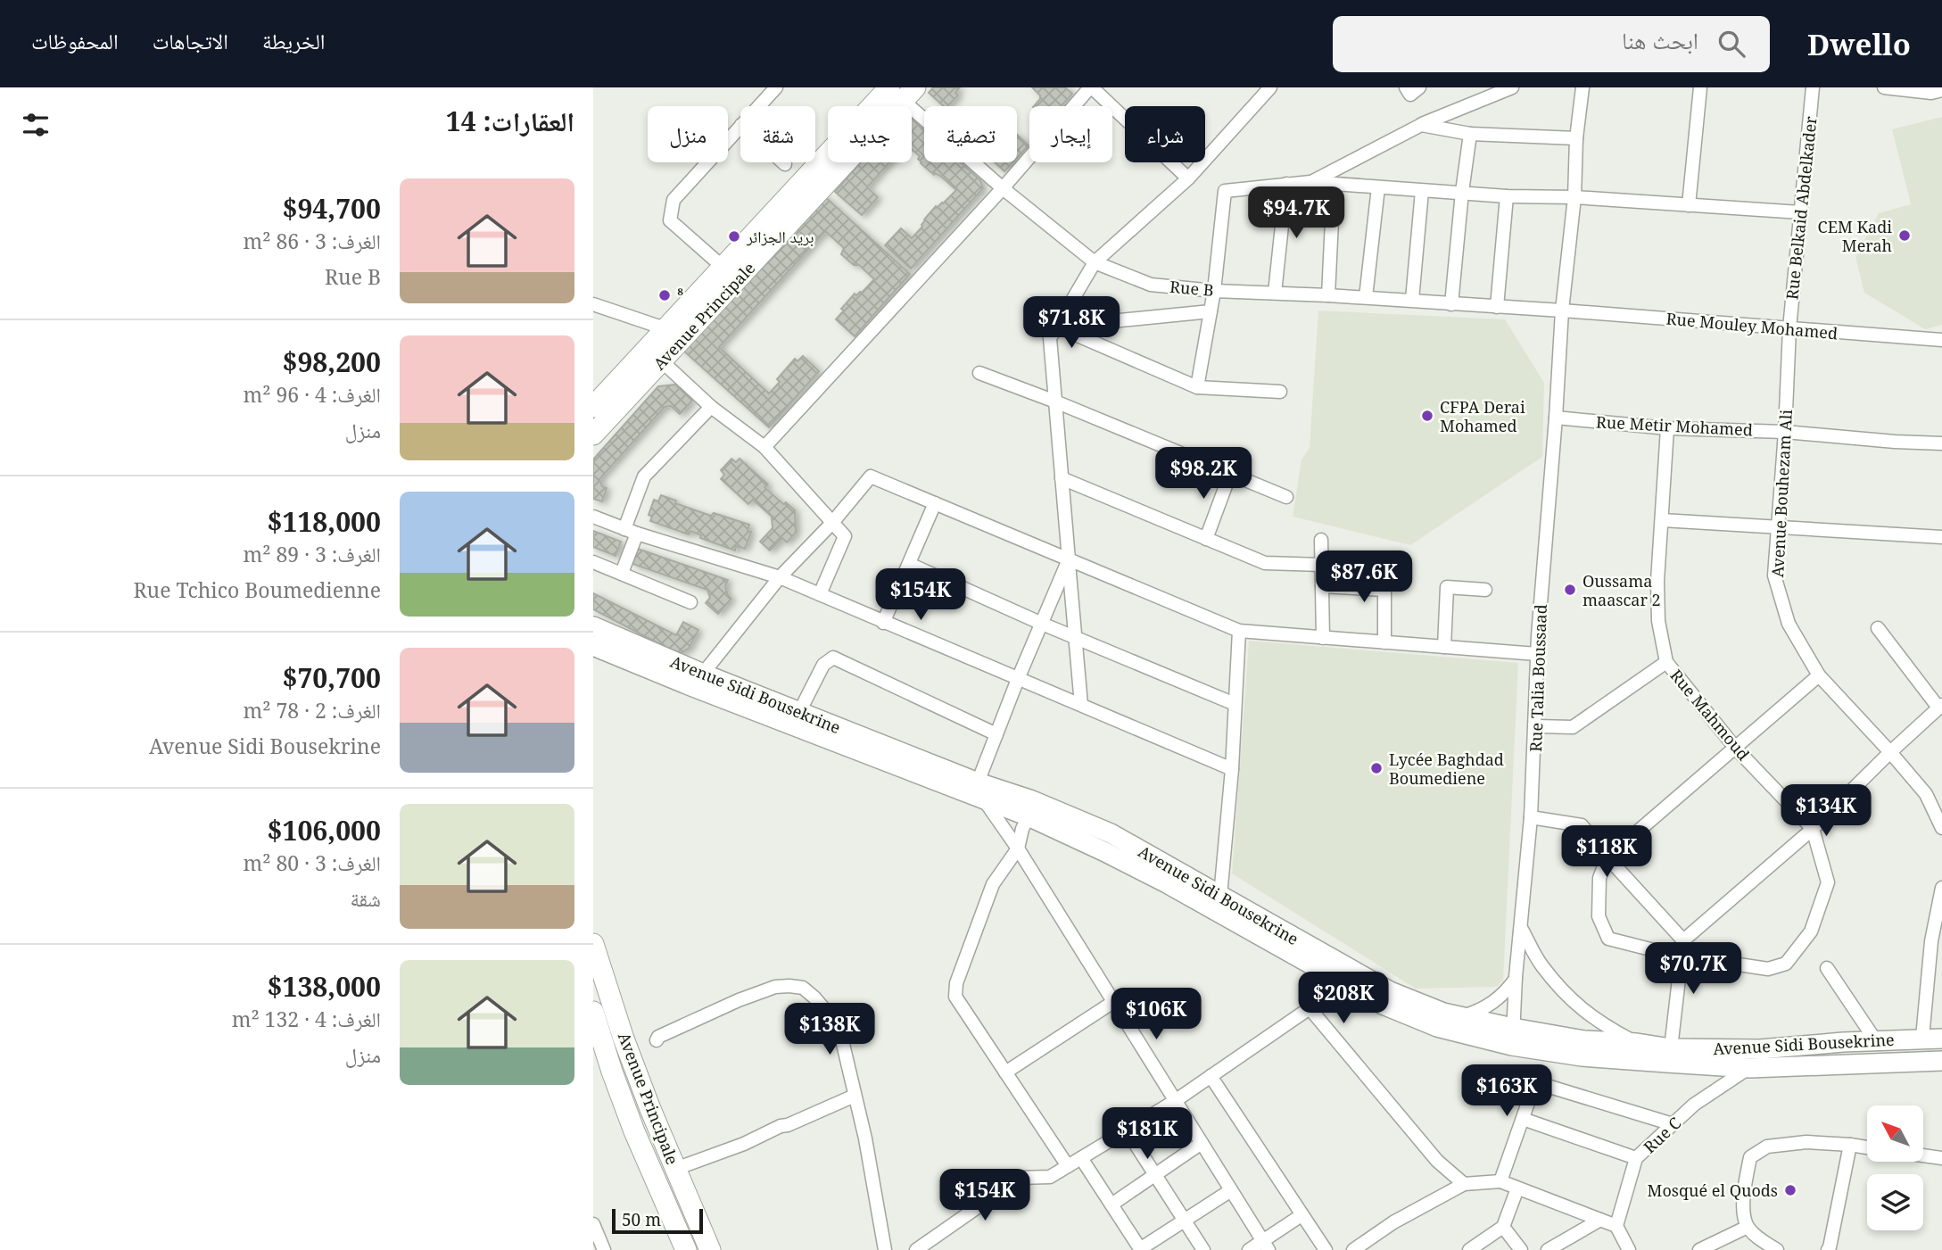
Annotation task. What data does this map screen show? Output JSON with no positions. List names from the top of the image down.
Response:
{
  "streets": {
    "main road": ["Avenue Principale", "Avenue Sidi Bousekrine"],
    "street": [
      "Rue Belkaid Abdelkader",
      "Rue B",
      "Rue Mouley Mohamed",
      "Rue Metir Mohamed",
      "Avenue Bouhezam Ali",
      "Rue Talia Boussaad",
      "Rue Mahmoud",
      "Rue C"
    ]
  },
  "crossings": [
    ["Rue Belkaid Abdelkader", "Rue Mouley Mohamed"],
    ["Rue Belkaid Abdelkader", "Avenue Bouhezam Ali"],
    ["Rue B", "Avenue Principale"],
    ["Rue B", "Rue Mouley Mohamed"],
    ["Rue B", "Rue Talia Boussaad"],
    ["Rue Mouley Mohamed", "Avenue Bouhezam Ali"],
    ["Rue Mouley Mohamed", "Rue Talia Boussaad"],
    ["Rue Metir Mohamed", "Avenue Bouhezam Ali"],
    ["Rue Metir Mohamed", "Rue Talia Boussaad"],
    ["Rue Metir Mohamed", "Rue Mahmoud"],
    ["Rue Talia Boussaad", "Avenue Sidi Bousekrine"],
    ["Avenue Sidi Bousekrine", "Rue C"]
  ],
  "places": [
    "CEM Kadi Merah",
    "بريد الجزائر",
    "⁸",
    "CFPA Derai Mohamed",
    "Oussama maascar 2",
    "Lycée Baghdad Boumediene",
    "Mosqué el Quods"
  ],
  "scale_bar": "50 m",
  "north": "top left",
  "page": {
    "header": "Dwello",
    "search": "ابحث هنا",
    "nav": ["الخريطة", "الاتجاهات", "المحفوظات"],
    "heading": "العقارات: 14",
    "chip": [
      "شراء",
      "إيجار",
      "تصفية",
      "جديد",
      "شقة",
      "منزل"
    ],
    "list": [
      {
        "name": "$94,700",
        "note": "الغرف: 3 · 86 m² · Rue B"
      },
      {
        "name": "$98,200",
        "note": "الغرف: 4 · 96 m² · منزل"
      },
      {
        "name": "$118,000",
        "note": "الغرف: 3 · 89 m² · Rue Tchico Boumedienne"
      },
      {
        "name": "$70,700",
        "note": "الغرف: 2 · 78 m² · Avenue Sidi Bousekrine"
      },
      {
        "name": "$106,000",
        "note": "الغرف: 3 · 80 m² · شقة"
      },
      {
        "name": "$138,000",
        "note": "الغرف: 4 · 132 m² · منزل"
      }
    ],
    "price": [
      "$94.7K",
      "$71.8K",
      "$98.2K",
      "$87.6K",
      "$154K",
      "$134K",
      "$118K",
      "$70.7K",
      "$208K",
      "$106K",
      "$138K",
      "$163K",
      "$181K",
      "$154K"
    ],
    "scale": "50 m"
  }
}
